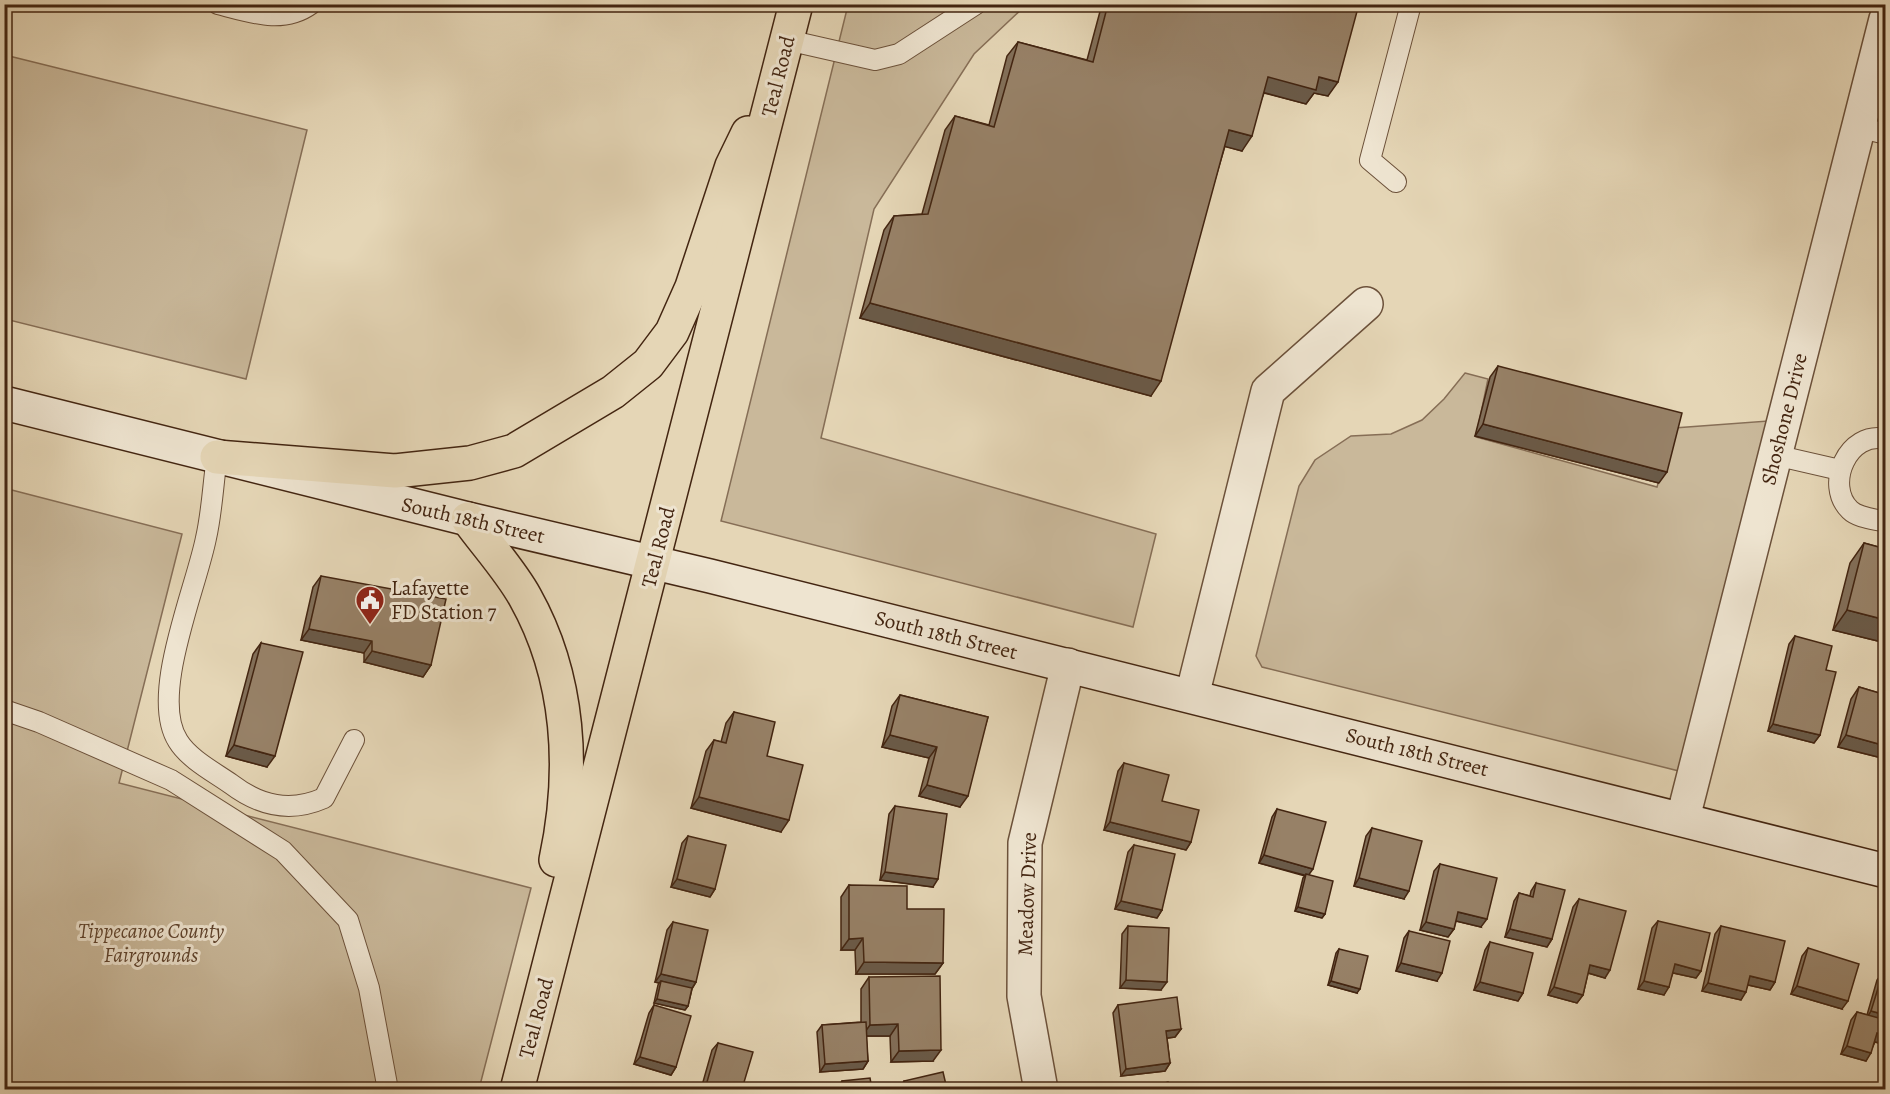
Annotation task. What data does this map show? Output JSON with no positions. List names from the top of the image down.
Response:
{
  "streets": {
    "main road": [
      "Teal Road",
      "Shoshone Drive",
      "South 18th Street",
      "Meadow Drive"
    ]
  },
  "crossings": [
    ["Teal Road", "South 18th Street"],
    ["Shoshone Drive", "South 18th Street"],
    ["South 18th Street", "Meadow Drive"]
  ],
  "parks": ["Tippecanoe County Fairgrounds"],
  "places": {
    "public building": ["Lafayette FD Station 7"]
  }
}
